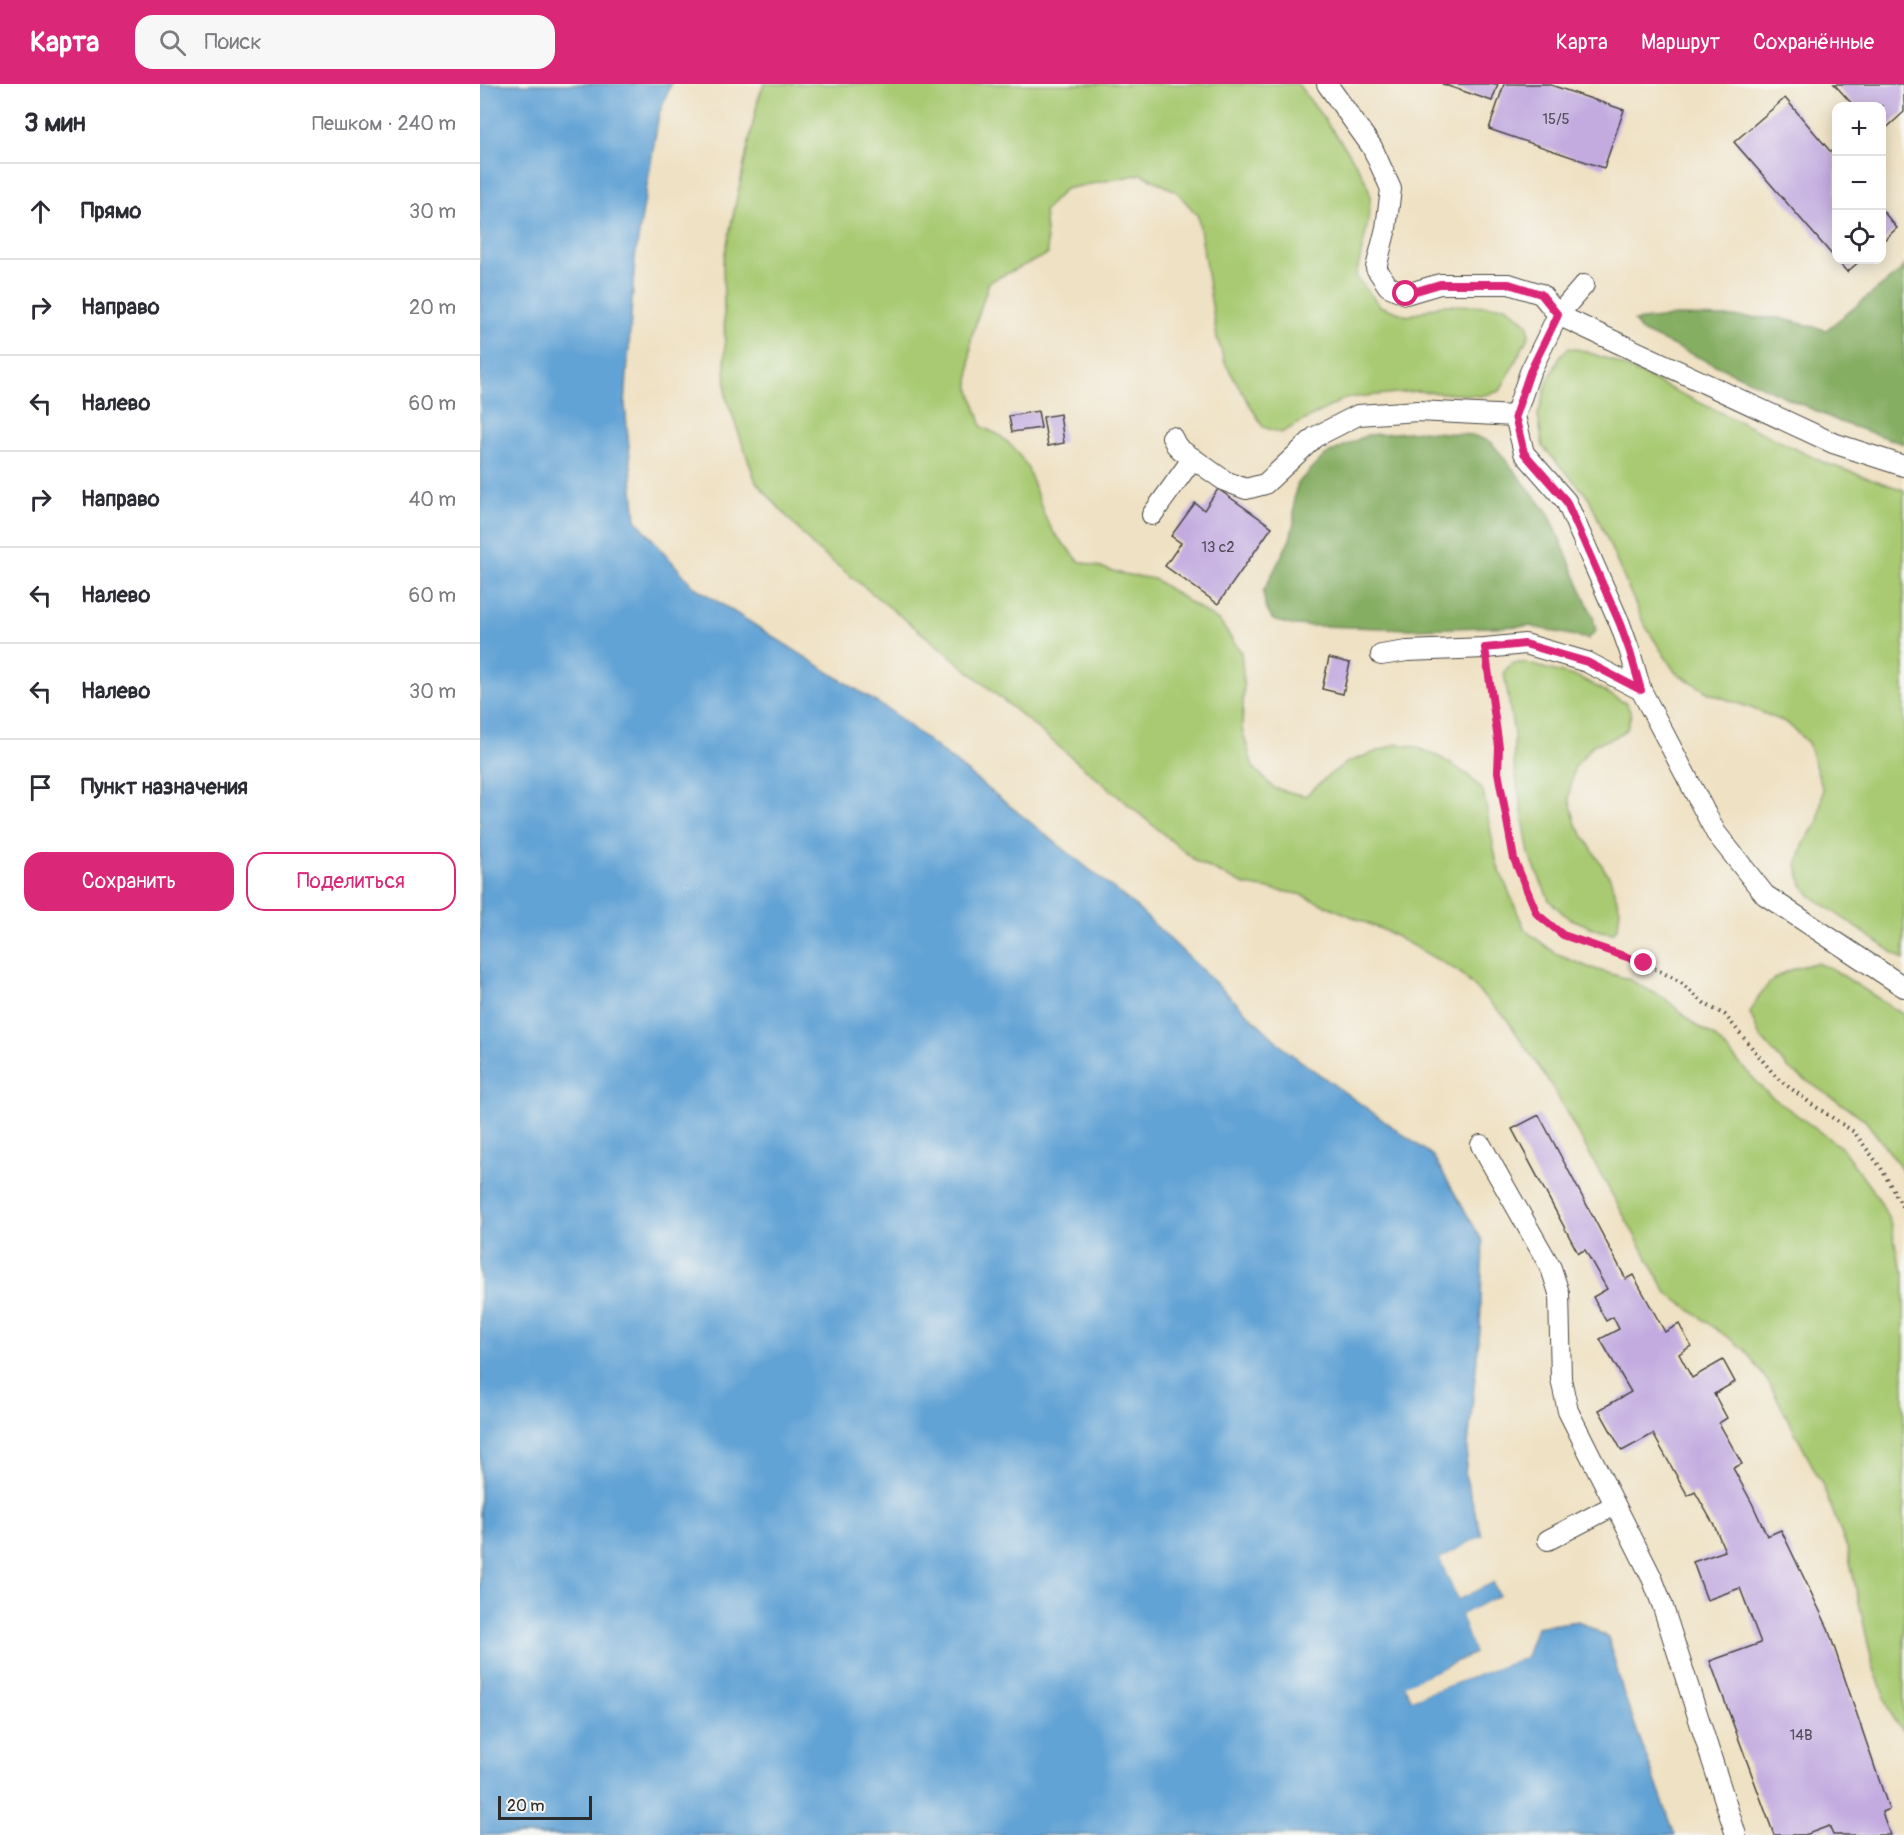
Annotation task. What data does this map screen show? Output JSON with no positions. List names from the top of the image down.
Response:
{
  "house_numbers": ["15/5", "13 с2", "14В"],
  "scale_bar": "20 m",
  "page": {
    "header": "Карта",
    "search": "Поиск",
    "nav": ["Карта", "Маршрут", "Сохранённые"],
    "heading": ["3 мин", "Пешком · 240 m"],
    "map_buttons": ["+", "−"],
    "list": [
      ["Прямо", "30 m"],
      ["Направо", "20 m"],
      ["Налево", "60 m"],
      ["Направо", "40 m"],
      ["Налево", "60 m"],
      ["Налево", "30 m"],
      "Пункт назначения"
    ],
    "buttons": ["Сохранить", "Поделиться"],
    "scale": "20 m"
  }
}
